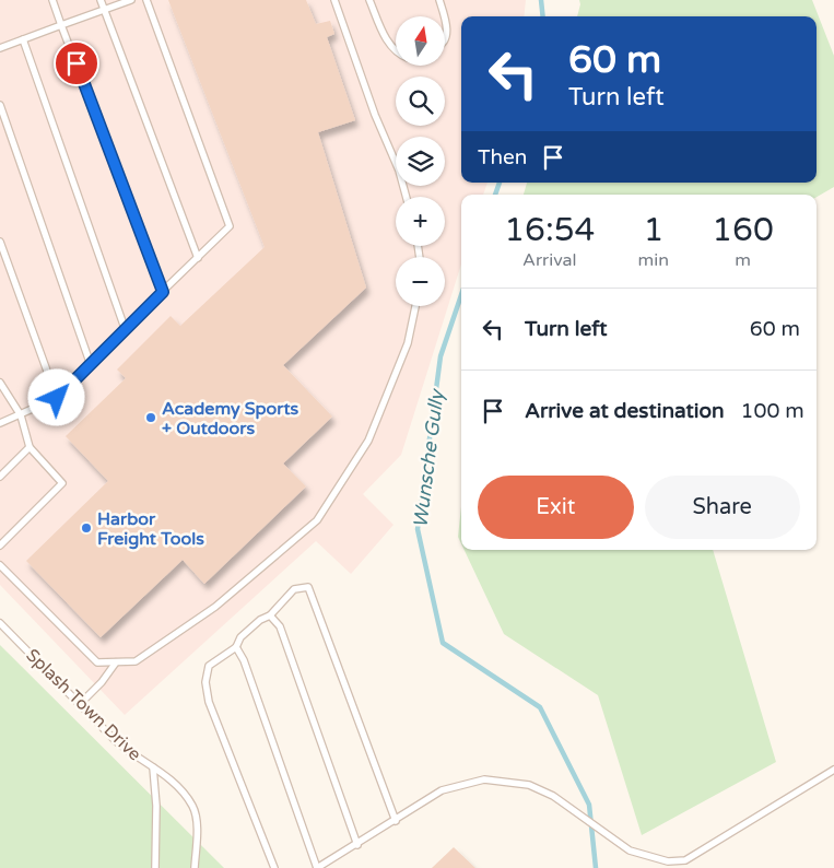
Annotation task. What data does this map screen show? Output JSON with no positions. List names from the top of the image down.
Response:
{
  "streets": {
    "lane": ["Splash Town Drive"]
  },
  "water": ["Wunsche Gully"],
  "places": ["Academy Sports + Outdoors", "Harbor Freight Tools"],
  "north": "top",
  "page": {
    "map_buttons": ["+", "−"],
    "turn": ["60 m", "Turn left"],
    "then": "Then",
    "eta": [
      "16:54",
      "Arrival",
      "1",
      "min",
      "160",
      "m"
    ],
    "list": [
      {
        "name": "Turn left",
        "value": "60 m"
      },
      {
        "name": "Arrive at destination",
        "value": "100 m"
      }
    ],
    "buttons": ["Exit", "Share"]
  }
}
